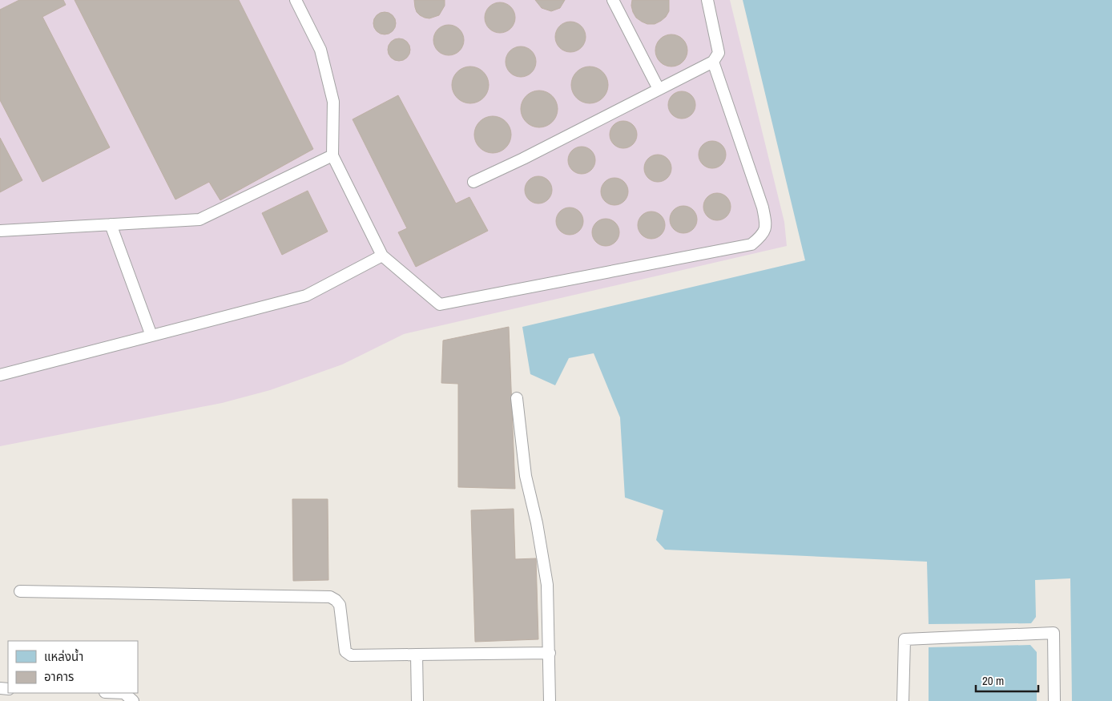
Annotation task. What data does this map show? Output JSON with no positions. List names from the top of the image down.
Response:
{
  "legend": ["แหล่งน้ำ", "อาคาร"],
  "scale_bar": "20 m"
}
